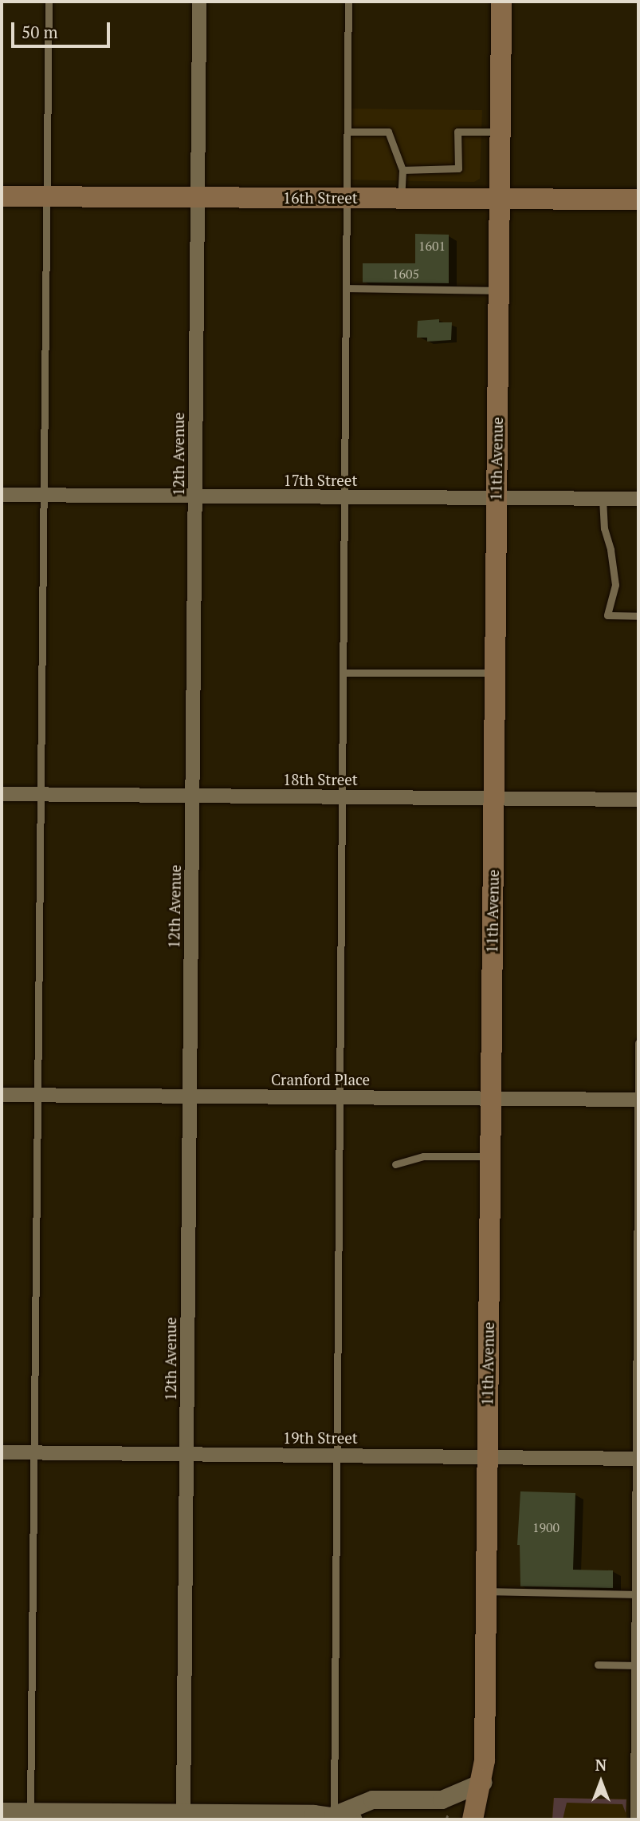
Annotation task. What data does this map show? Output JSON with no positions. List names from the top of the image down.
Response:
{
  "streets": {
    "main road": ["16th Street", "11th Avenue"],
    "street": [
      "12th Avenue",
      "17th Street",
      "18th Street",
      "Cranford Place",
      "19th Street"
    ]
  },
  "crossings": [
    ["16th Street", "12th Avenue"],
    ["16th Street", "11th Avenue"],
    ["12th Avenue", "17th Street"],
    ["12th Avenue", "18th Street"],
    ["12th Avenue", "Cranford Place"],
    ["12th Avenue", "19th Street"],
    ["11th Avenue", "17th Street"],
    ["11th Avenue", "18th Street"],
    ["11th Avenue", "Cranford Place"],
    ["11th Avenue", "19th Street"]
  ],
  "house_numbers": ["1601", "1605", "1900"],
  "scale_bar": "50 m",
  "north": "top"
}
